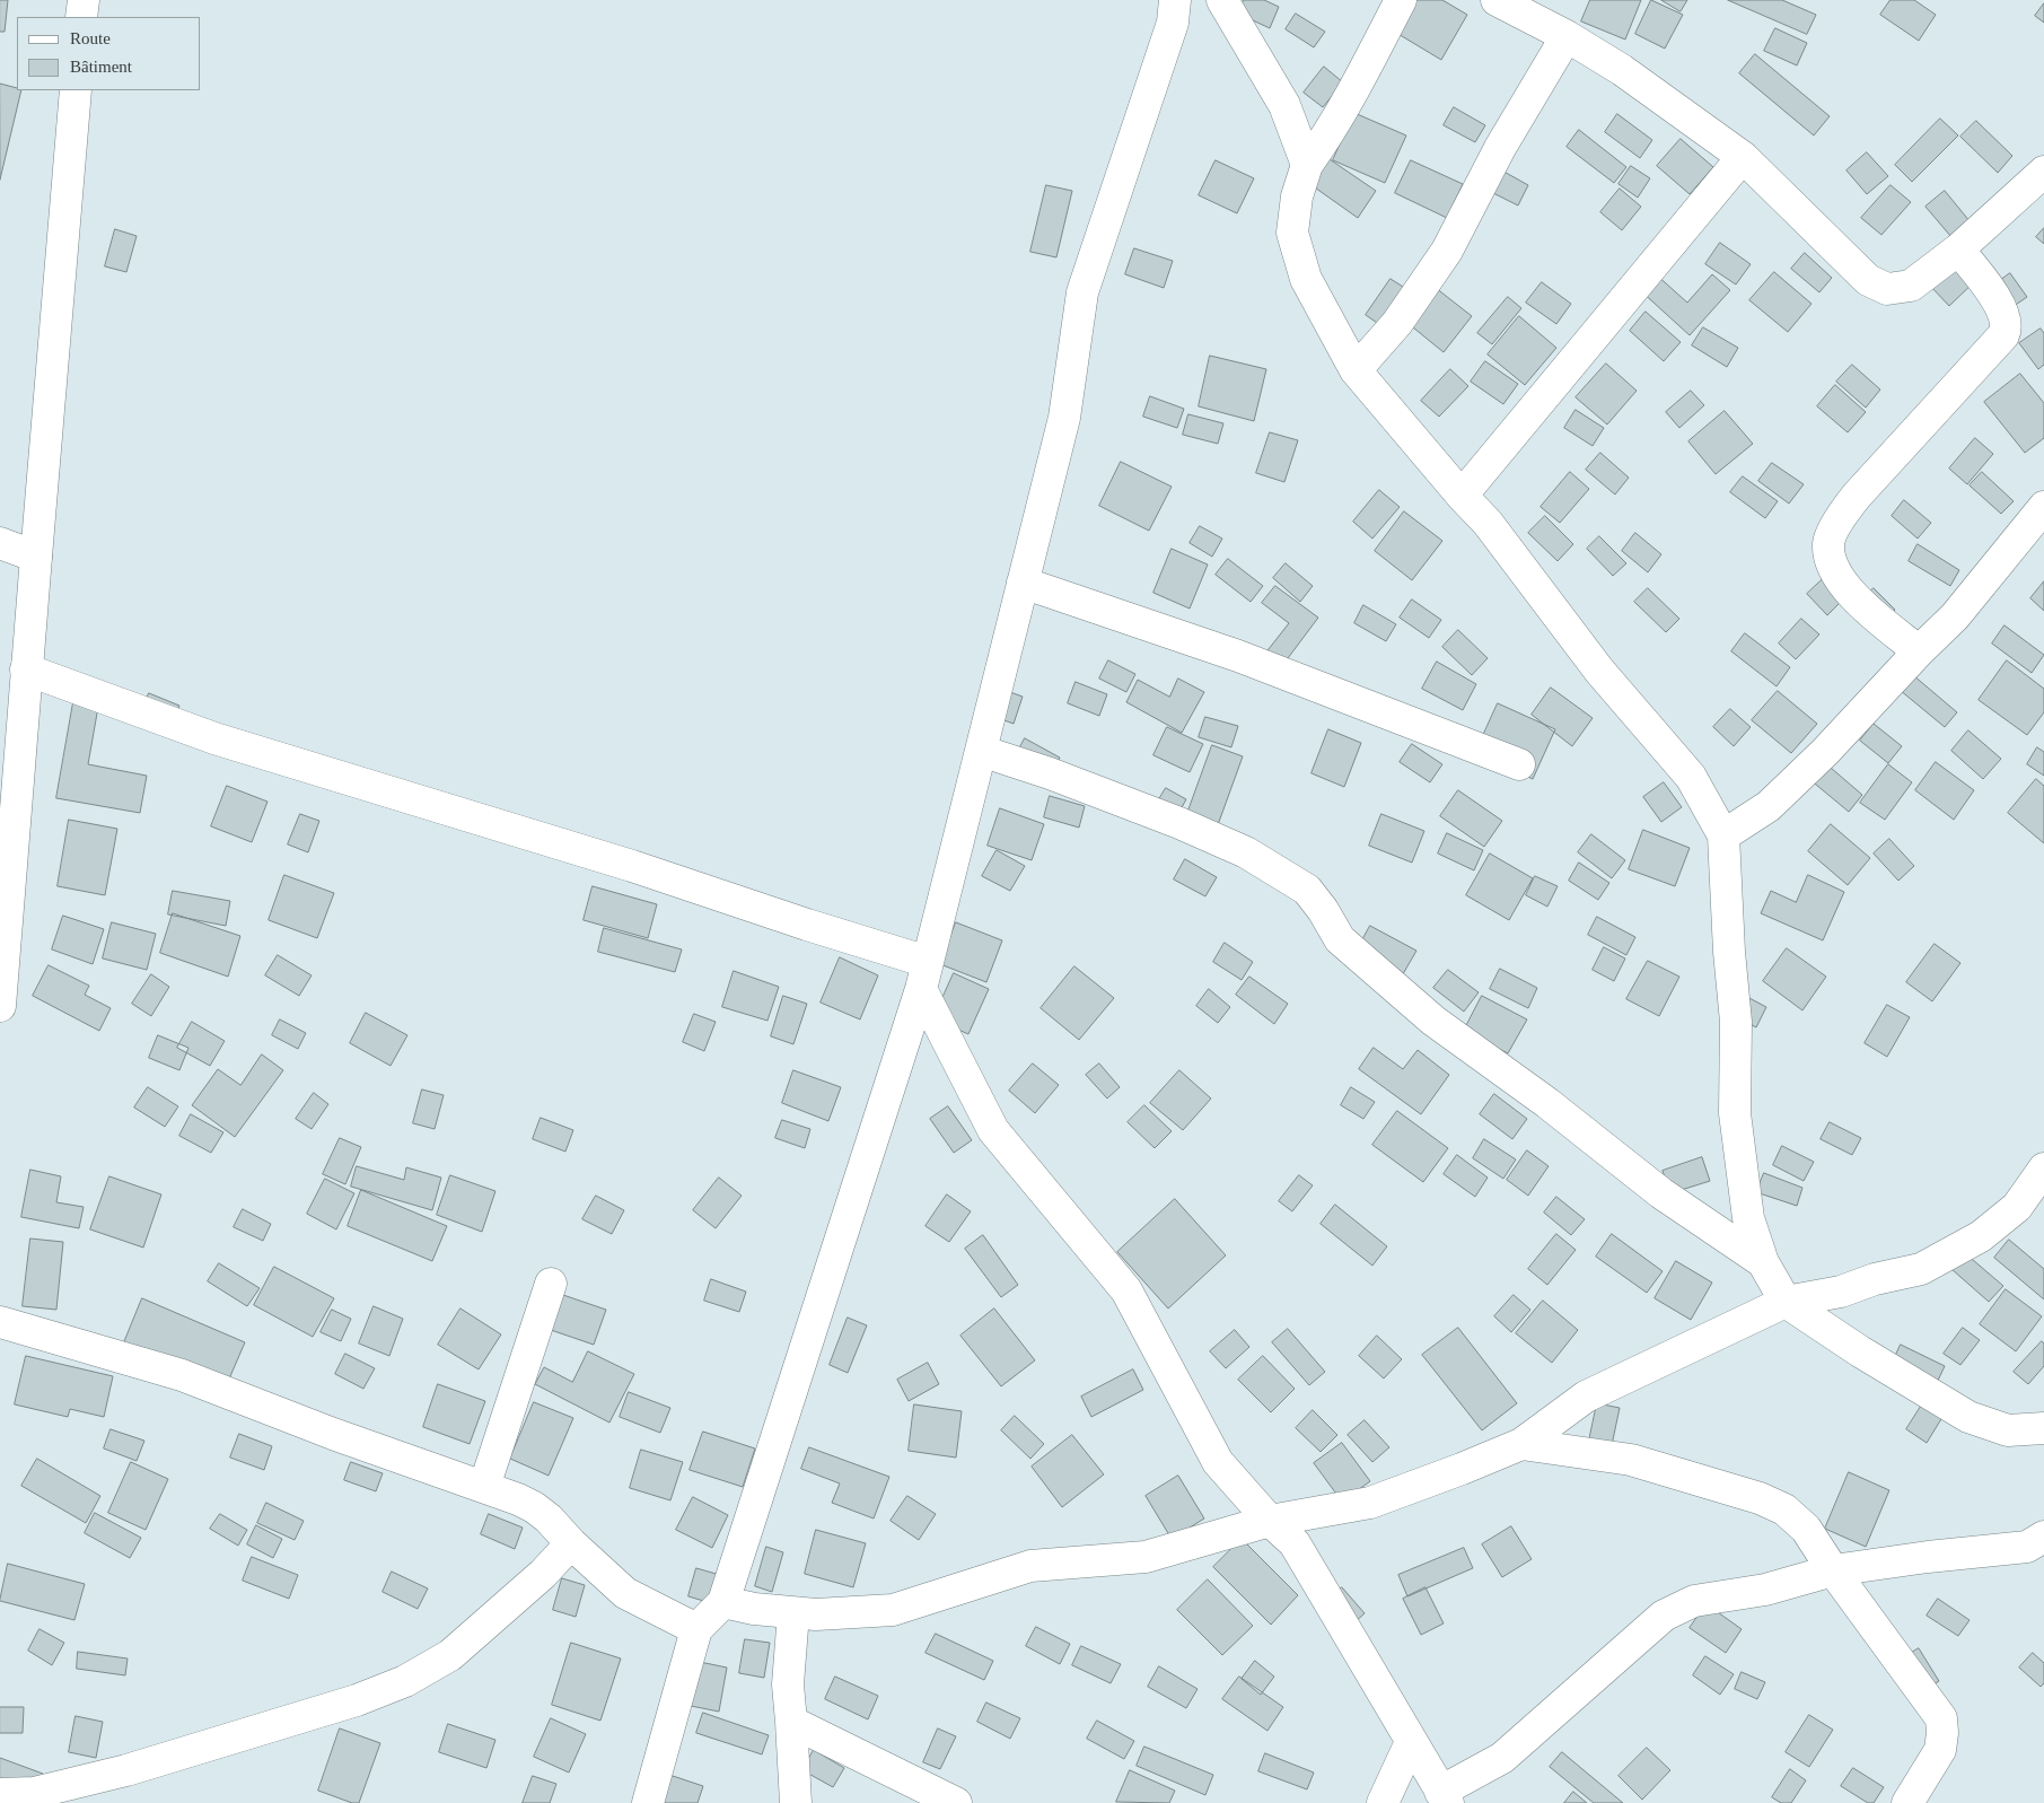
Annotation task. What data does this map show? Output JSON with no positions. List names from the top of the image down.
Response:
{
  "legend": ["Route", "Bâtiment"]
}
